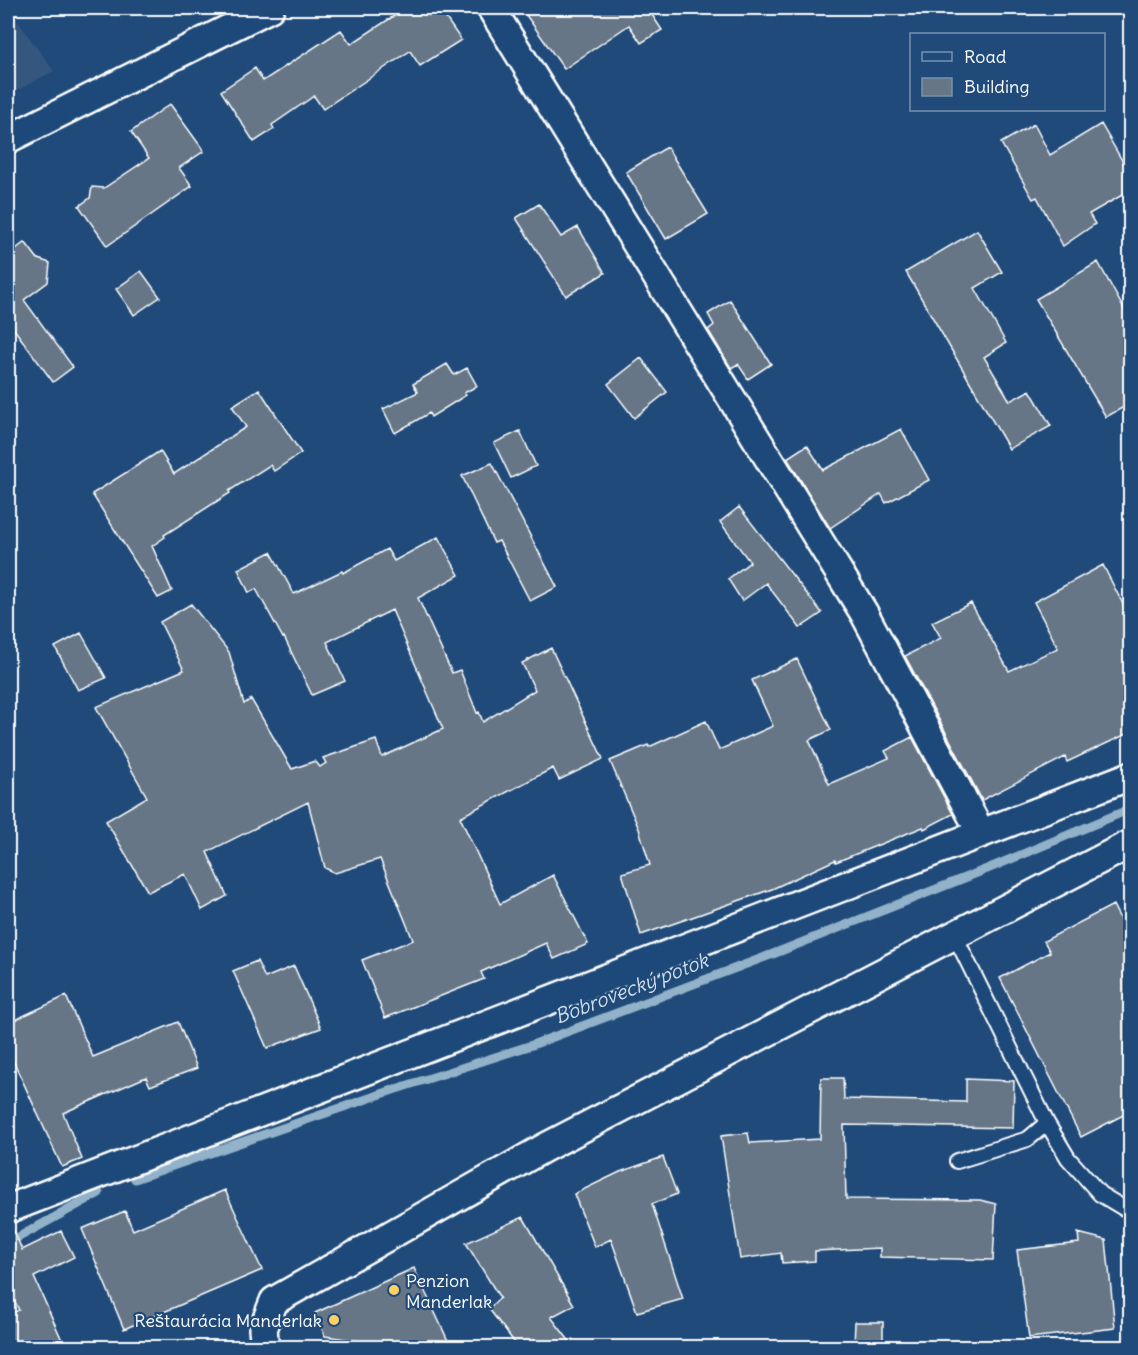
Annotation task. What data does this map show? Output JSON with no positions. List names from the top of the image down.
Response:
{
  "water": ["Bobrovecký potok"],
  "places": ["Penzion Manderlak", "Reštaurácia Manderlak"],
  "legend": ["Road", "Building"]
}
